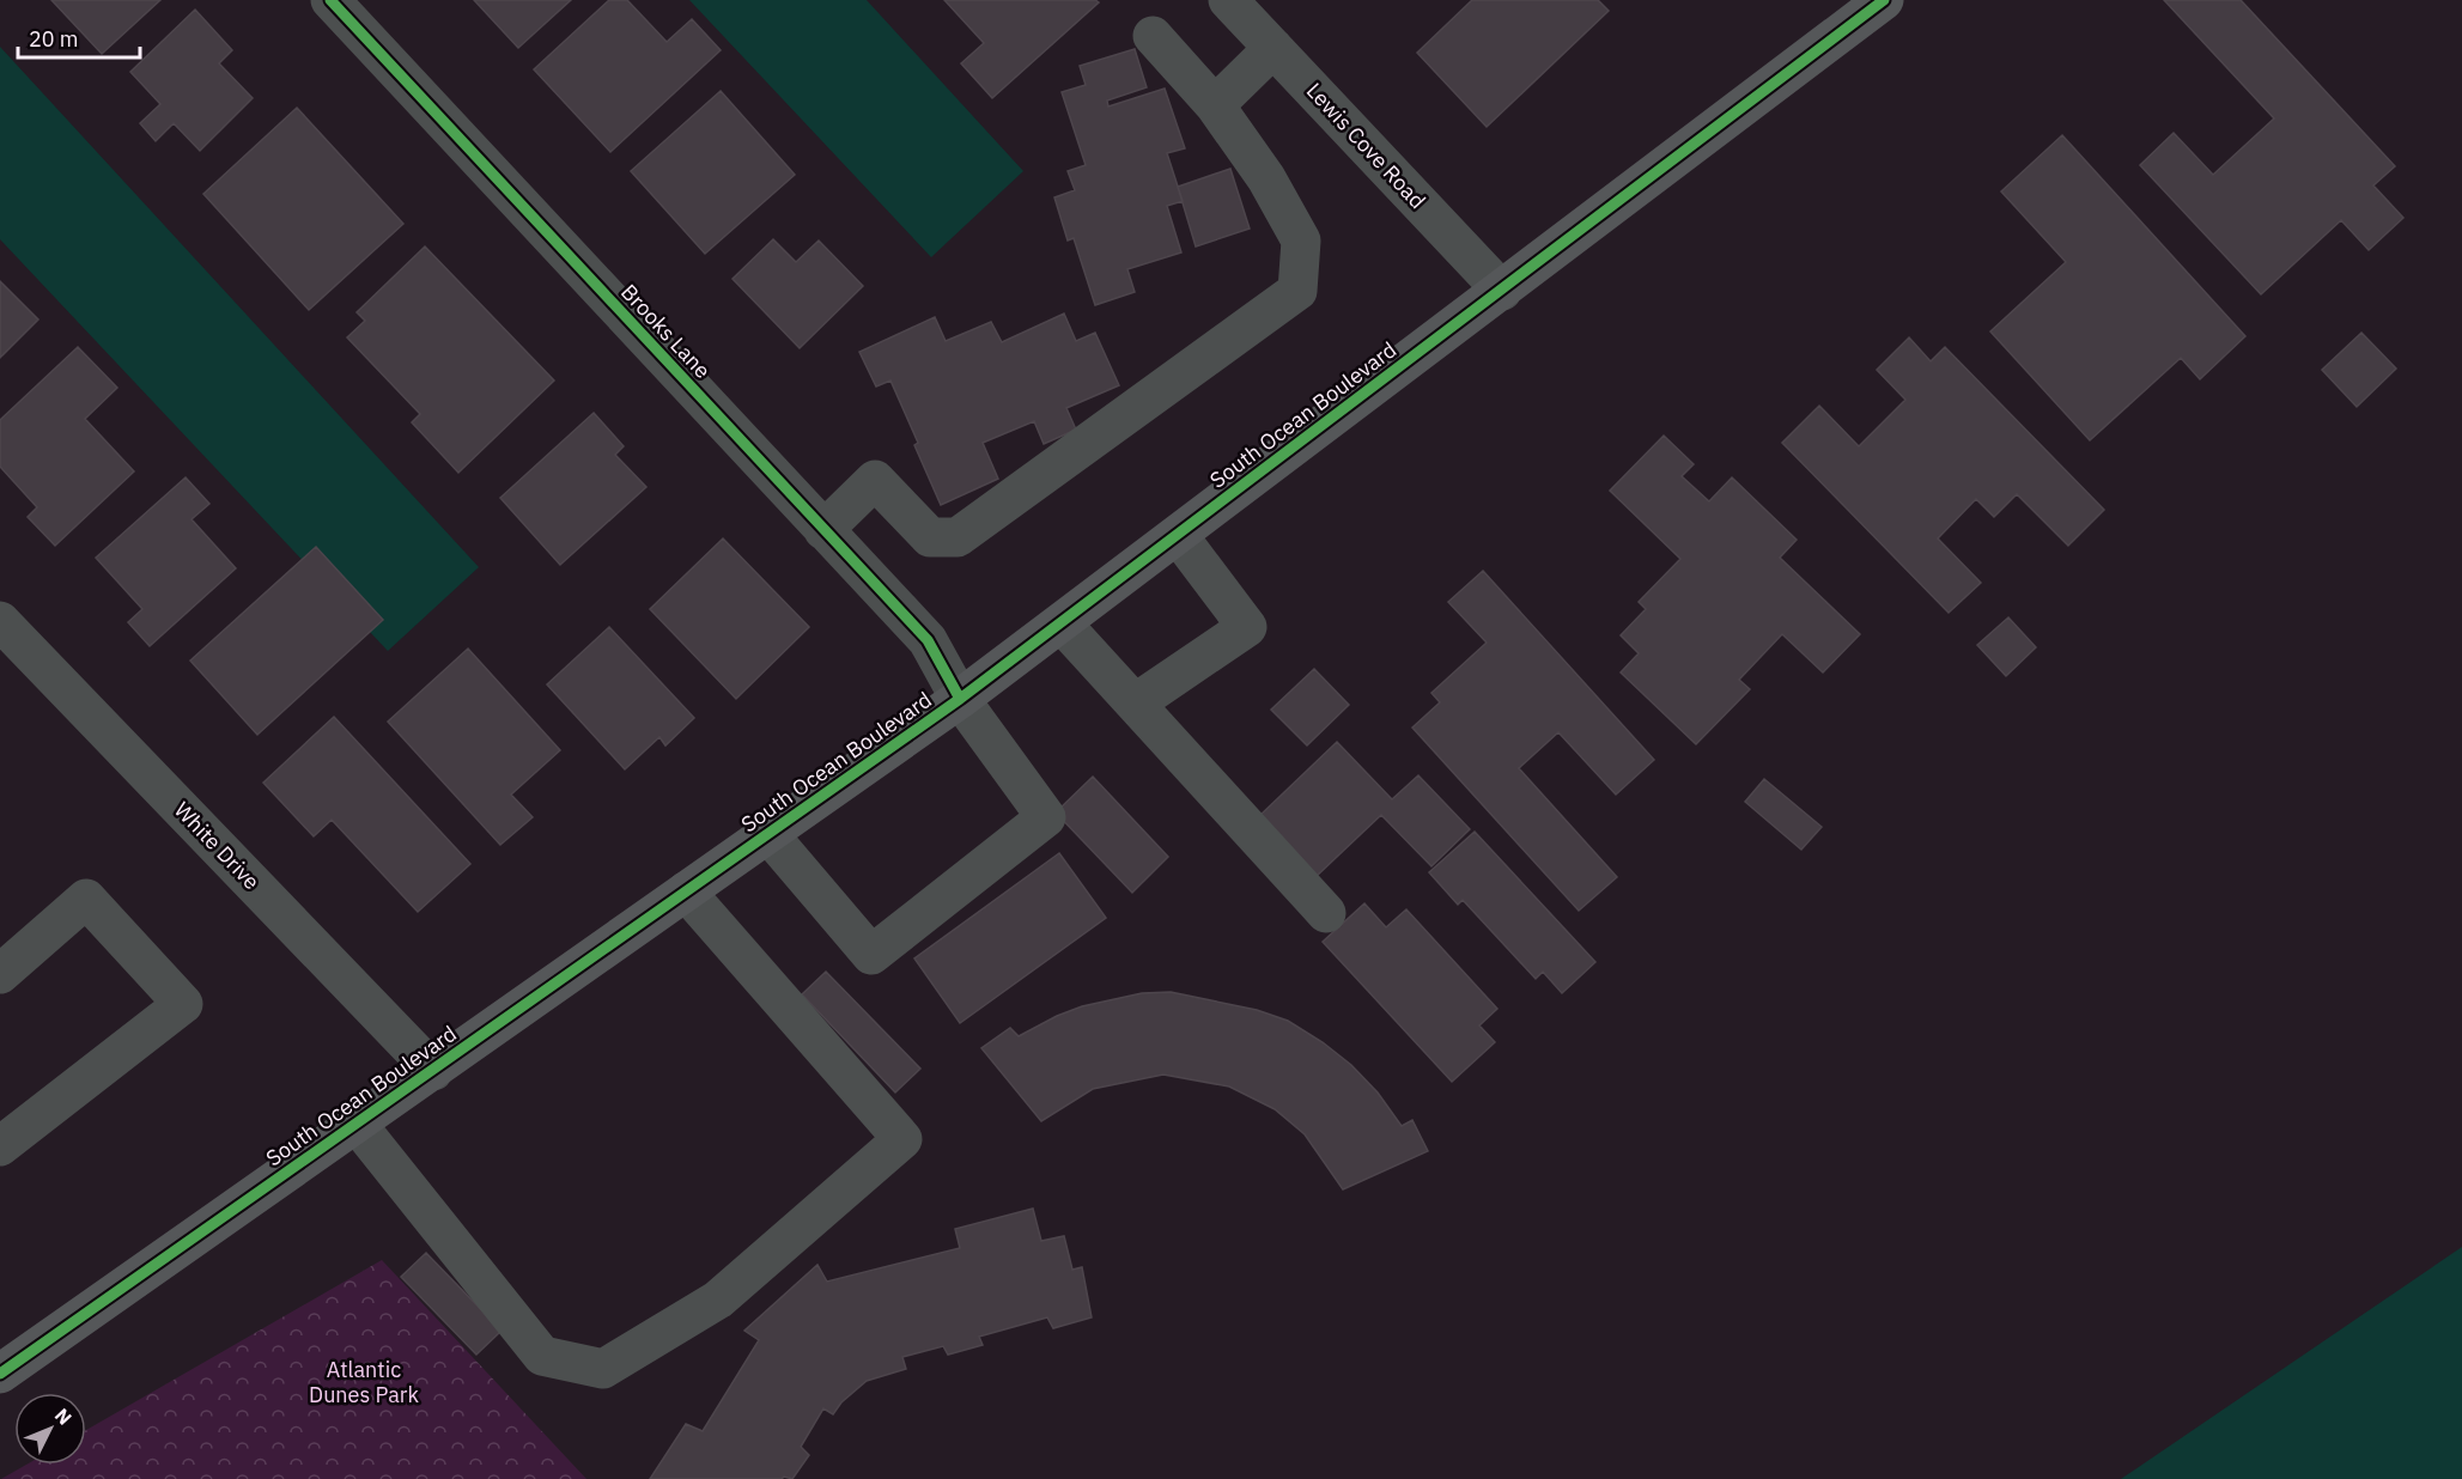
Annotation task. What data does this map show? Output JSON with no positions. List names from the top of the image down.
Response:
{
  "streets": {
    "main road": ["South Ocean Boulevard"],
    "street": ["Lewis Cove Road", "Brooks Lane", "White Drive"]
  },
  "crossings": [
    ["Lewis Cove Road", "South Ocean Boulevard"],
    ["Brooks Lane", "South Ocean Boulevard"],
    ["South Ocean Boulevard", "White Drive"]
  ],
  "parks": ["Atlantic Dunes Park"],
  "scale_bar": "20 m",
  "north": "top right"
}
